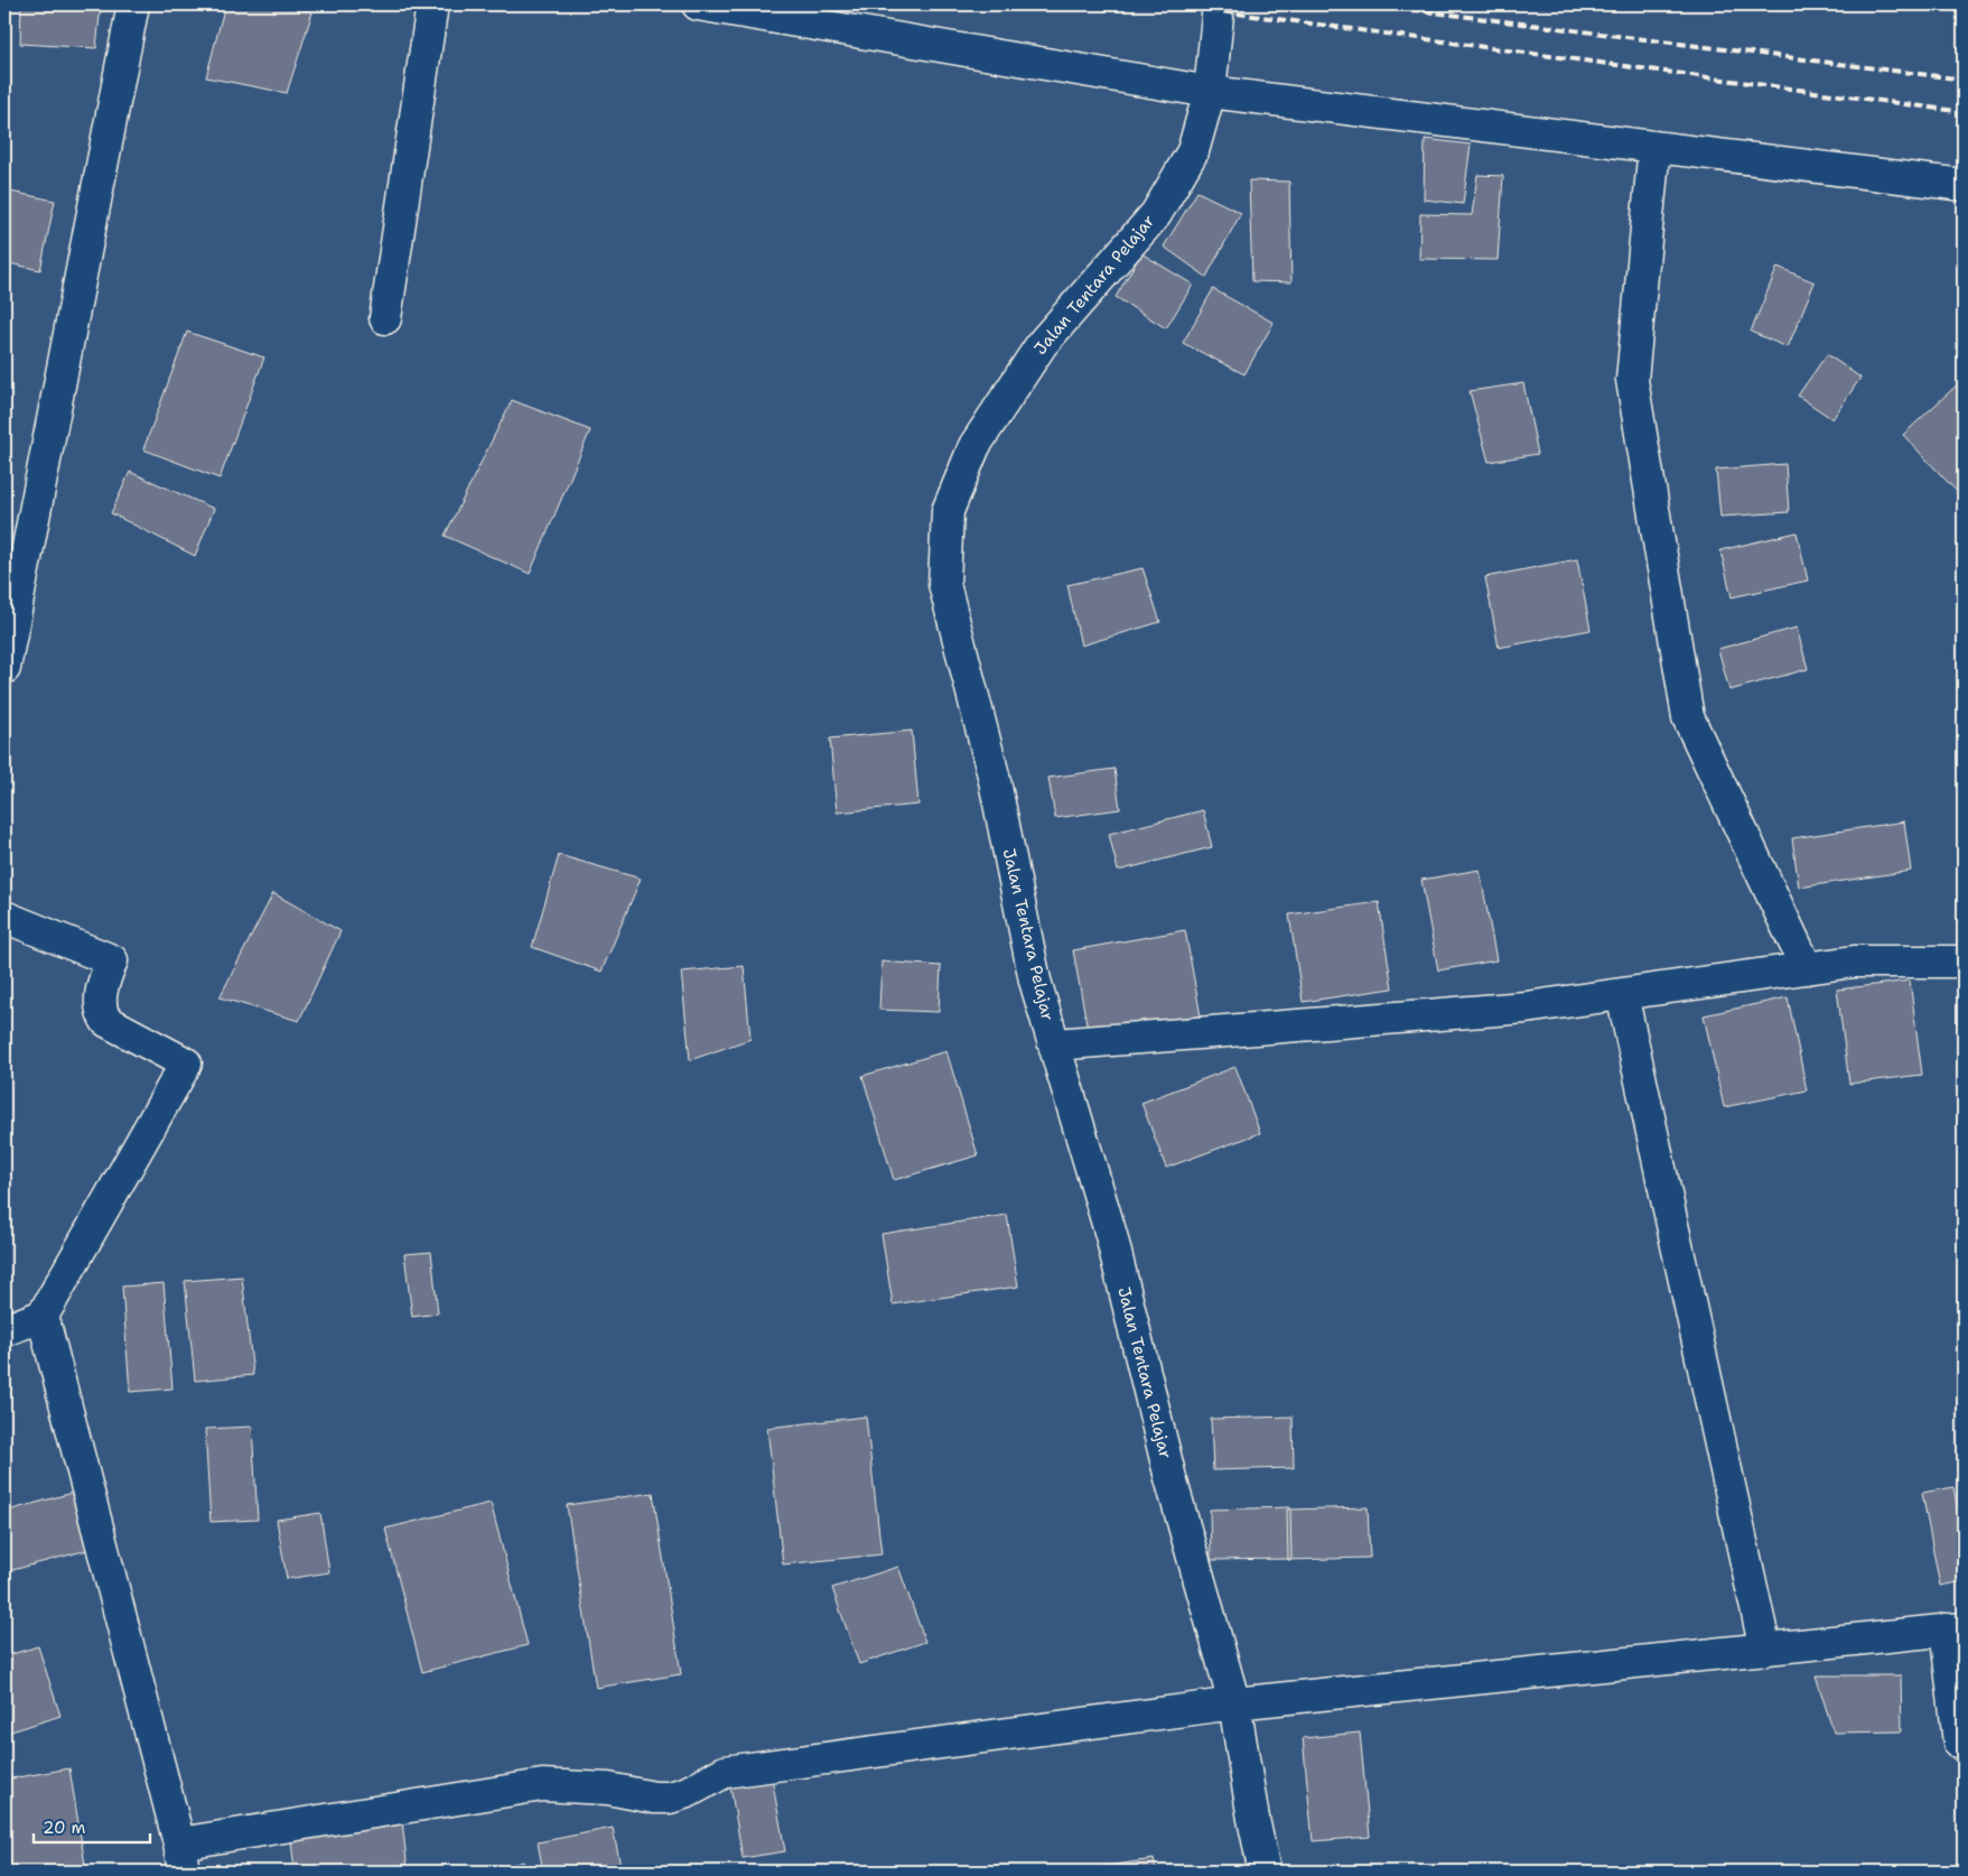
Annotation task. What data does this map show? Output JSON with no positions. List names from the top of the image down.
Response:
{
  "streets": {
    "street": ["Jalan Tentara Pelajar"]
  },
  "scale_bar": "20 m"
}
